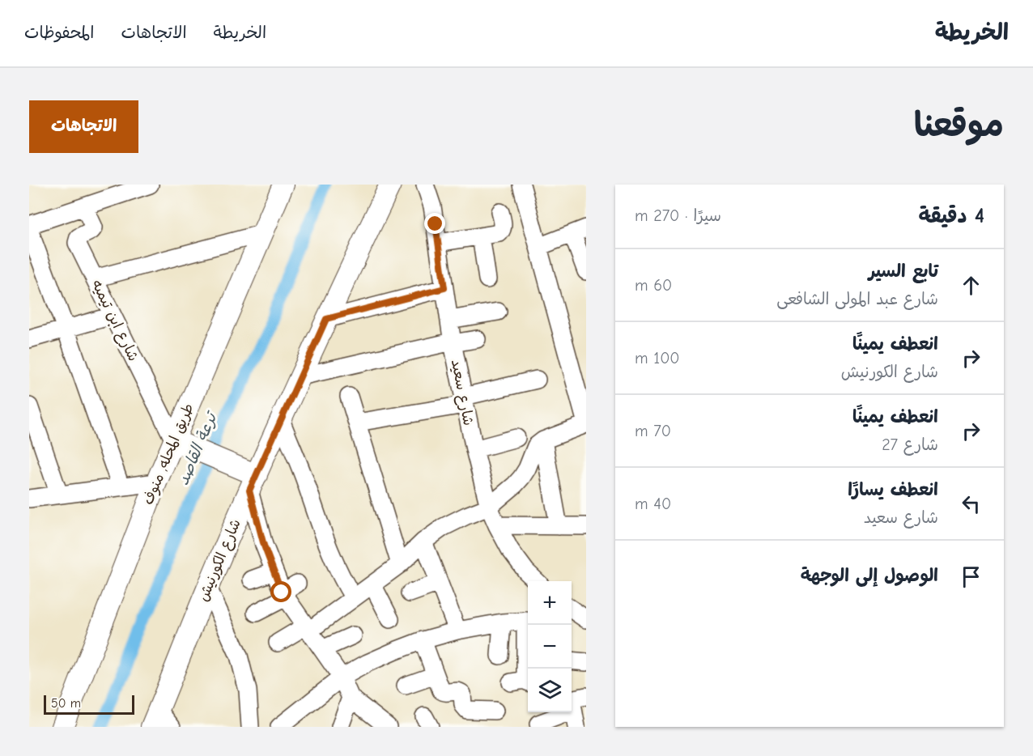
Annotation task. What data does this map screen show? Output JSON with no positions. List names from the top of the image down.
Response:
{
  "streets": {
    "main road": ["طريق المحله, منوف", "شارع الكورنيش"],
    "street": ["شارع ابن تيميه", "شارع سعيد"]
  },
  "crossings": [
    ["شارع ابن تيميه", "طريق المحله, منوف"]
  ],
  "water": ["ترعة القاصد"],
  "scale_bar": "50 m",
  "page": {
    "header": "الخريطة",
    "nav": ["الخريطة", "الاتجاهات", "المحفوظات"],
    "title": "موقعنا",
    "buttons": "الاتجاهات",
    "heading": ["4 دقيقة", "سيرًا · 270 m"],
    "list": [
      ["تابع السير", "شارع عبد المولى الشافعى", "60 m"],
      ["انعطف يمينًا", "شارع الكورنيش", "100 m"],
      ["انعطف يمينًا", "شارع 27", "70 m"],
      ["انعطف يسارًا", "شارع سعيد", "40 m"],
      "الوصول إلى الوجهة"
    ],
    "map_buttons": ["+", "−"],
    "scale": "50 m"
  }
}
